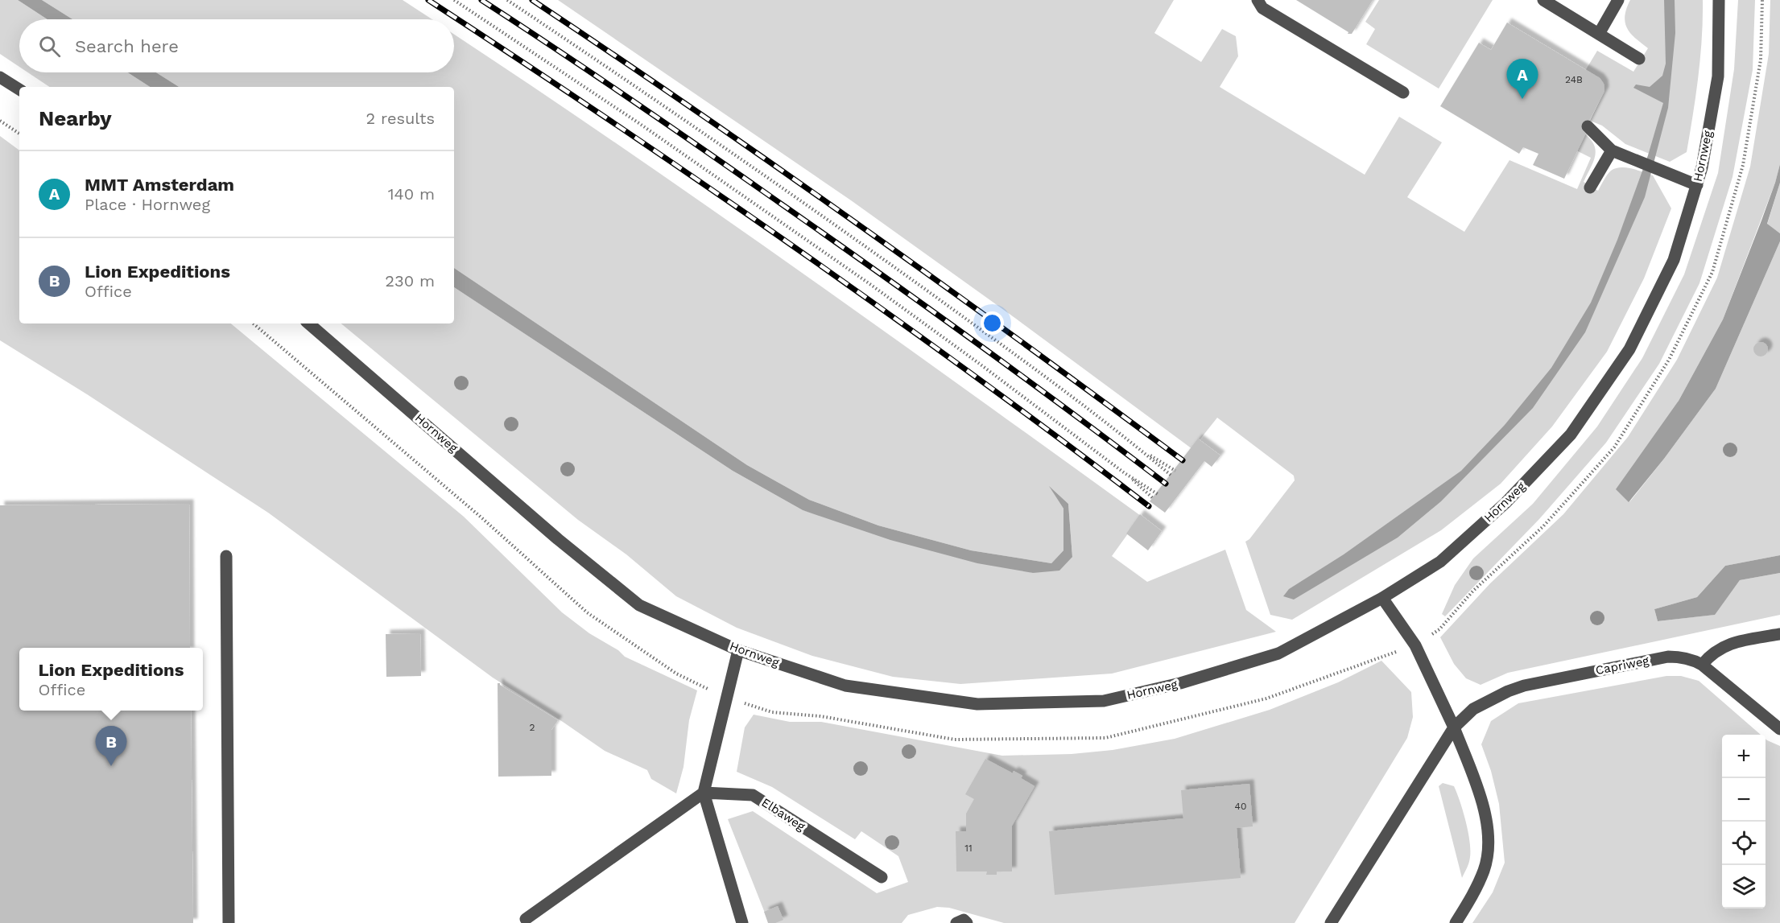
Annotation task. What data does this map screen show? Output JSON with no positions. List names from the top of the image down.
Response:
{
  "streets": {
    "street": ["Hornweg", "Capriweg", "Elbaweg"]
  },
  "house_numbers": [
    "24B",
    "2",
    "40",
    "11"
  ],
  "page": {
    "search": "Search here",
    "pins": ["A", "B"],
    "heading": ["Nearby", "2 results"],
    "list": [
      {
        "mark": "A",
        "name": "MMT Amsterdam",
        "note": "Place · Hornweg",
        "value": "140 m"
      },
      {
        "mark": "B",
        "name": "Lion Expeditions",
        "note": "Office",
        "value": "230 m"
      }
    ],
    "popup": ["Lion Expeditions", "Office"],
    "map_buttons": ["+", "−"]
  }
}
